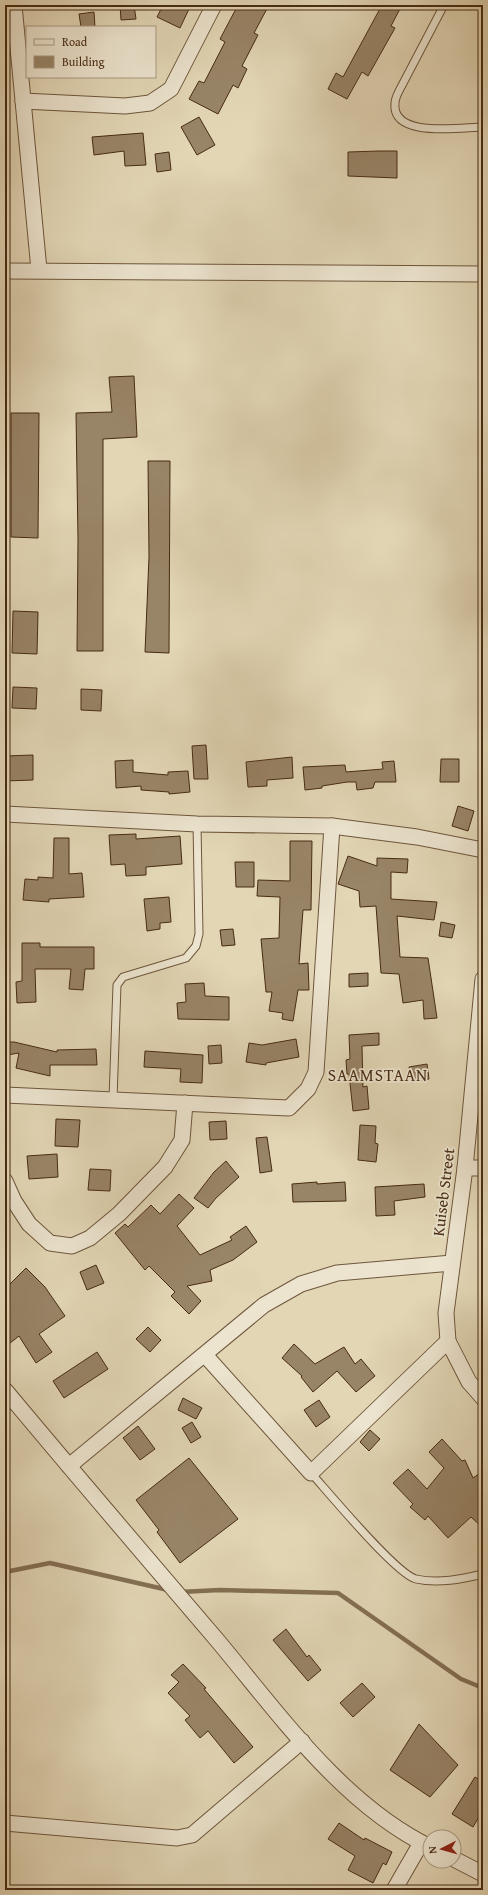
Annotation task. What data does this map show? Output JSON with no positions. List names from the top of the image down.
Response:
{
  "streets": {
    "street": ["Kuiseb Street"]
  },
  "districts": ["SAAMSTAAN"],
  "legend": ["Road", "Building"],
  "north": "left"
}
